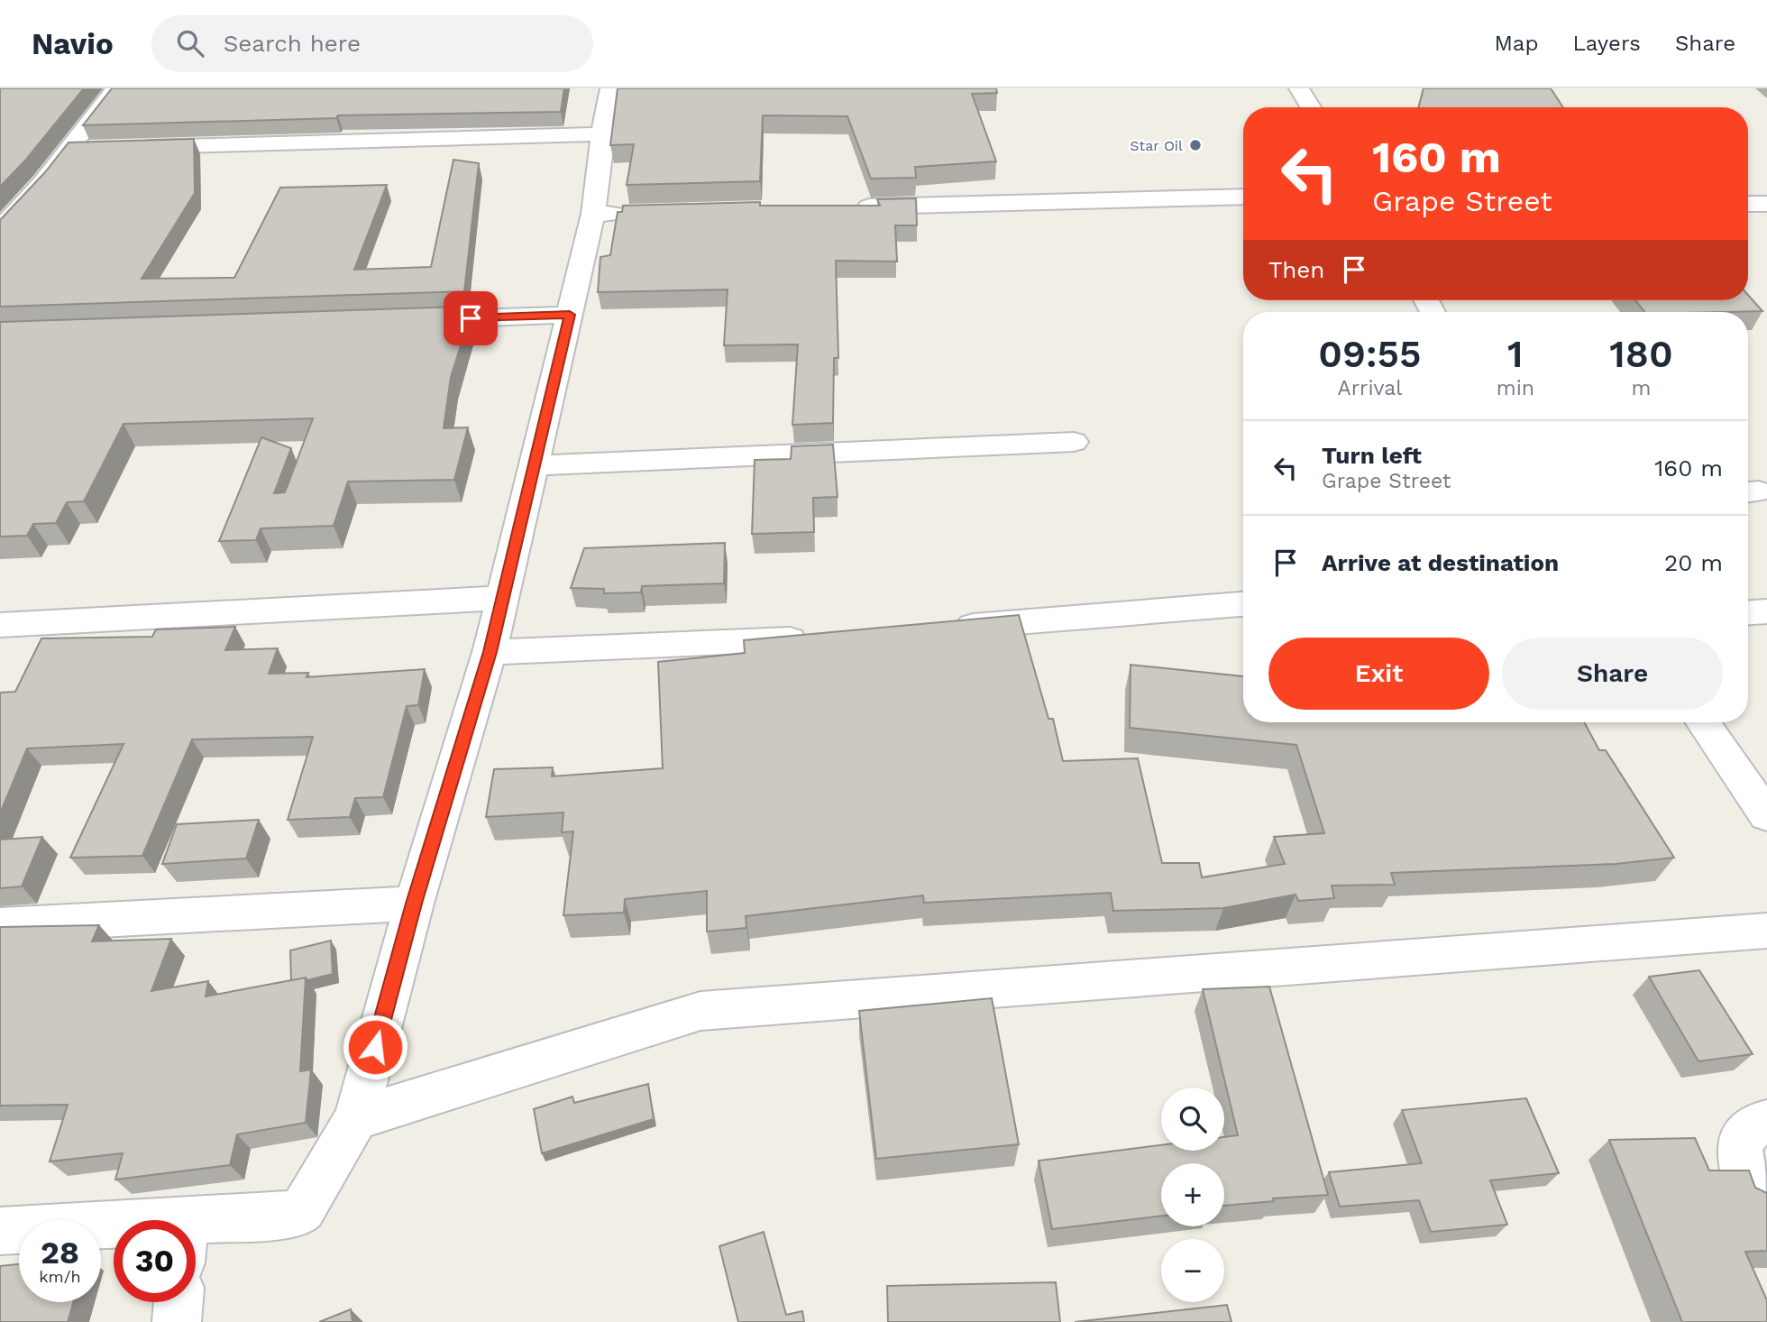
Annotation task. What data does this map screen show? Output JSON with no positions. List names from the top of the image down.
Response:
{
  "places": ["Star Oil"],
  "page": {
    "header": "Navio",
    "search": "Search here",
    "nav": ["Map", "Layers", "Share"],
    "turn": ["160 m", "Grape Street"],
    "then": "Then",
    "eta": [
      "09:55",
      "Arrival",
      "1",
      "min",
      "180",
      "m"
    ],
    "list": [
      {
        "name": "Turn left",
        "note": "Grape Street",
        "value": "160 m"
      },
      {
        "name": "Arrive at destination",
        "value": "20 m"
      }
    ],
    "buttons": ["Exit", "Share"],
    "map_buttons": ["+", "−"],
    "speed": "28 km/h",
    "limit": "30"
  }
}
